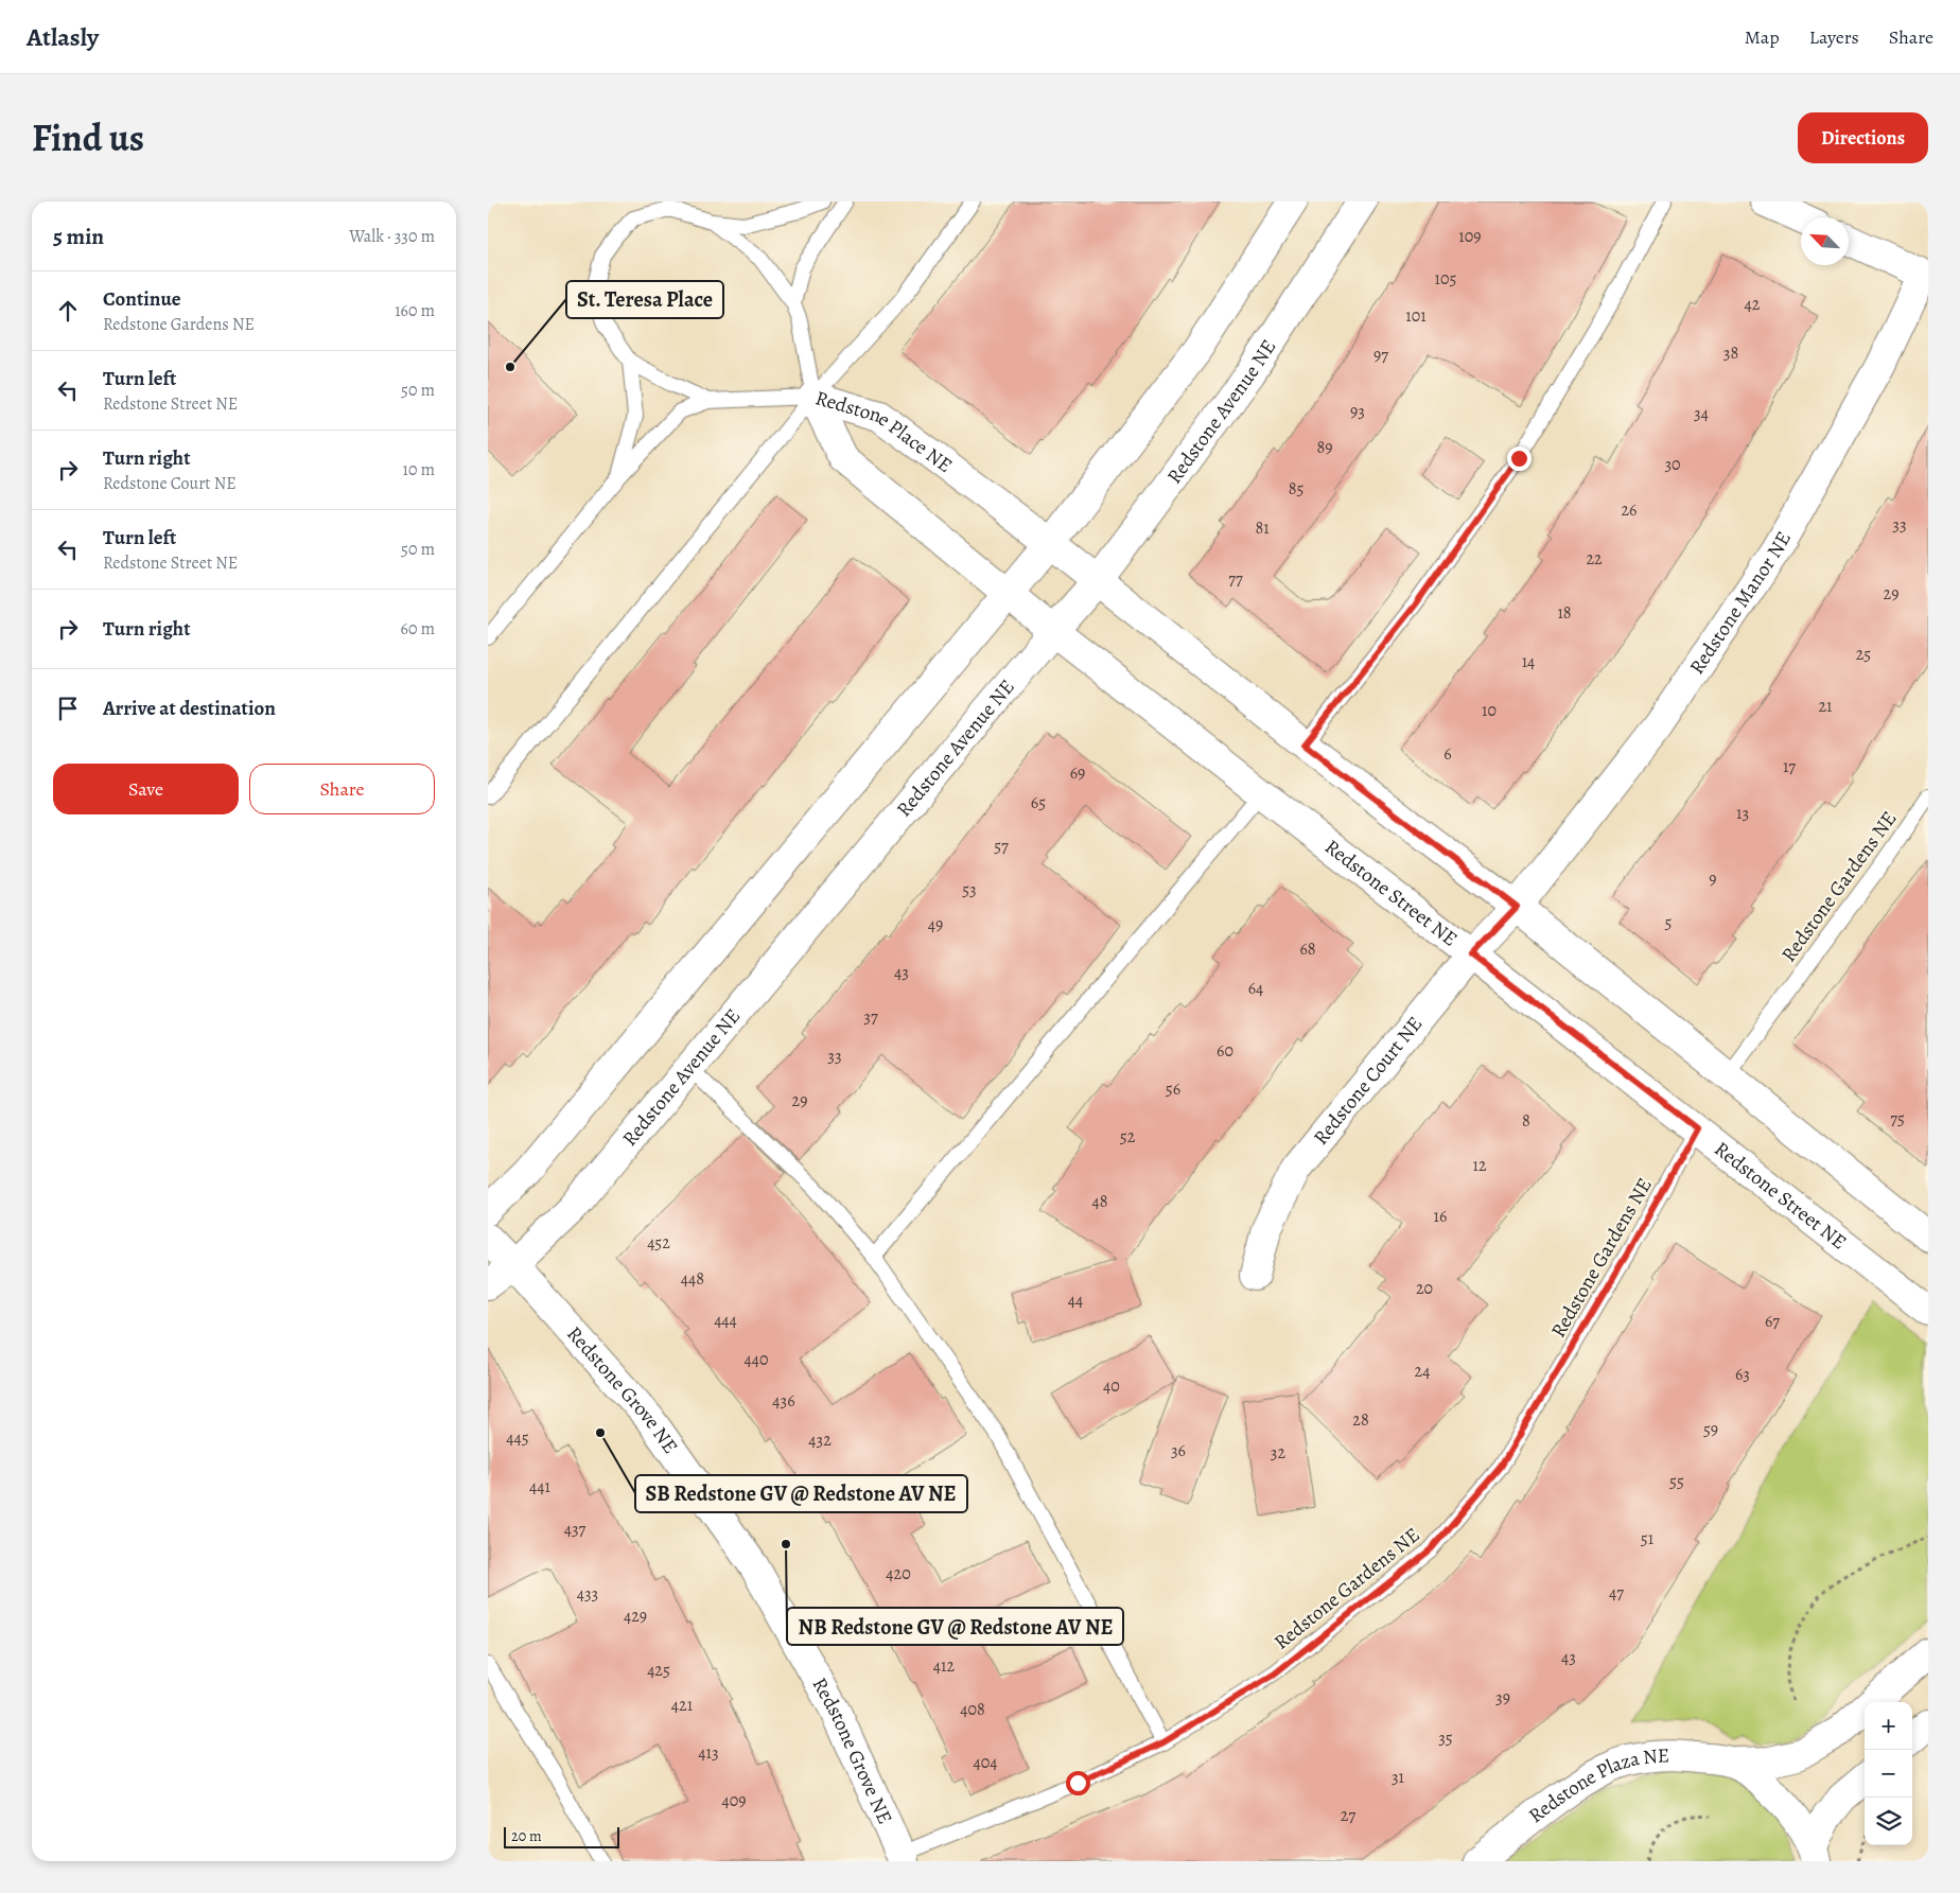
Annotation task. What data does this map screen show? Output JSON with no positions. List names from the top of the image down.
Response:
{
  "streets": {
    "street": [
      "Redstone Avenue NE",
      "Redstone Place NE",
      "Redstone Manor NE",
      "Redstone Street NE",
      "Redstone Court NE",
      "Redstone Grove NE",
      "Redstone Plaza NE"
    ],
    "lane": ["Redstone Gardens NE"]
  },
  "crossings": [
    ["Redstone Avenue NE", "Redstone Place NE"],
    ["Redstone Avenue NE", "Redstone Street NE"],
    ["Redstone Avenue NE", "Redstone Grove NE"],
    ["Redstone Place NE", "Redstone Street NE"],
    ["Redstone Manor NE", "Redstone Court NE"],
    ["Redstone Gardens NE", "Redstone Street NE"],
    ["Redstone Gardens NE", "Redstone Grove NE"],
    ["Redstone Street NE", "Redstone Court NE"]
  ],
  "places": ["St. Teresa Place", "SB Redstone GV @ Redstone AV NE", "NB Redstone GV @ Redstone AV NE"],
  "house_numbers": [
    "109",
    "105",
    "42",
    "101",
    "38",
    "97",
    "93",
    "34",
    "89",
    "30",
    "85",
    "26",
    "33",
    "81",
    "22",
    "77",
    "29",
    "18",
    "25",
    "14",
    "21",
    "10",
    "6",
    "17",
    "69",
    "65",
    "13",
    "57",
    "9",
    "53",
    "5",
    "49",
    "68",
    "43",
    "64",
    "37",
    "60",
    "33",
    "56",
    "29",
    "75",
    "8",
    "52",
    "12",
    "48",
    "16",
    "452",
    "448",
    "20",
    "44",
    "444",
    "67",
    "440",
    "24",
    "63",
    "40",
    "436",
    "28",
    "59",
    "445",
    "432",
    "36",
    "32",
    "55",
    "441",
    "437",
    "51",
    "420",
    "47",
    "433",
    "429",
    "43",
    "412",
    "425",
    "39",
    "421",
    "408",
    "35",
    "413",
    "404",
    "31",
    "409",
    "27"
  ],
  "scale_bar": "20 m",
  "north": "top left",
  "page": {
    "header": "Atlasly",
    "nav": ["Map", "Layers", "Share"],
    "title": "Find us",
    "buttons": [
      "Directions",
      ["Save", "Share"]
    ],
    "heading": ["5 min", "Walk · 330 m"],
    "list": [
      ["Continue", "Redstone Gardens NE", "160 m"],
      ["Turn left", "Redstone Street NE", "50 m"],
      ["Turn right", "Redstone Court NE", "10 m"],
      ["Turn left", "Redstone Street NE", "50 m"],
      ["Turn right", "60 m"],
      "Arrive at destination"
    ],
    "map_buttons": ["+", "−"],
    "scale": "20 m"
  }
}
